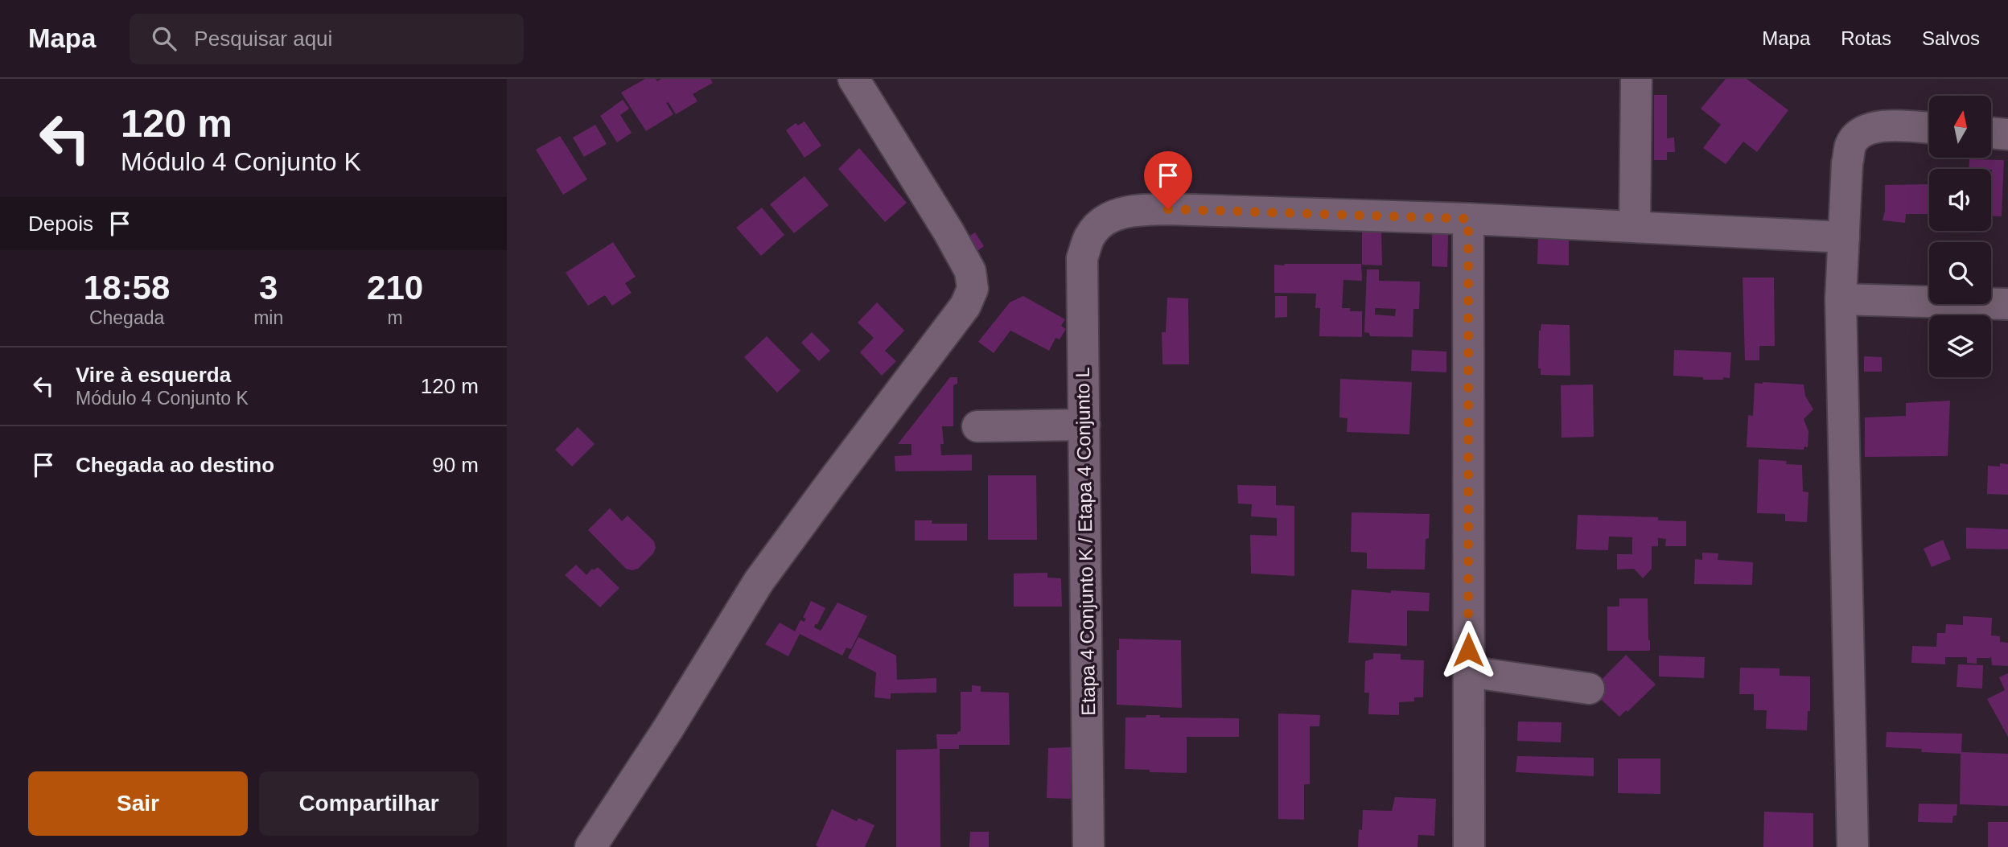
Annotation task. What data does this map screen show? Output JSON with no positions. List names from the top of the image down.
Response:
{
  "streets": {
    "street": ["Etapa 4 Conjunto K / Etapa 4 Conjunto L"]
  },
  "north": "top",
  "page": {
    "header": "Mapa",
    "search": "Pesquisar aqui",
    "nav": ["Mapa", "Rotas", "Salvos"],
    "turn": ["120 m", "Módulo 4 Conjunto K"],
    "then": "Depois",
    "eta": [
      "18:58",
      "Chegada",
      "3",
      "min",
      "210",
      "m"
    ],
    "list": [
      {
        "name": "Vire à esquerda",
        "note": "Módulo 4 Conjunto K",
        "value": "120 m"
      },
      {
        "name": "Chegada ao destino",
        "value": "90 m"
      }
    ],
    "buttons": ["Sair", "Compartilhar"]
  }
}
